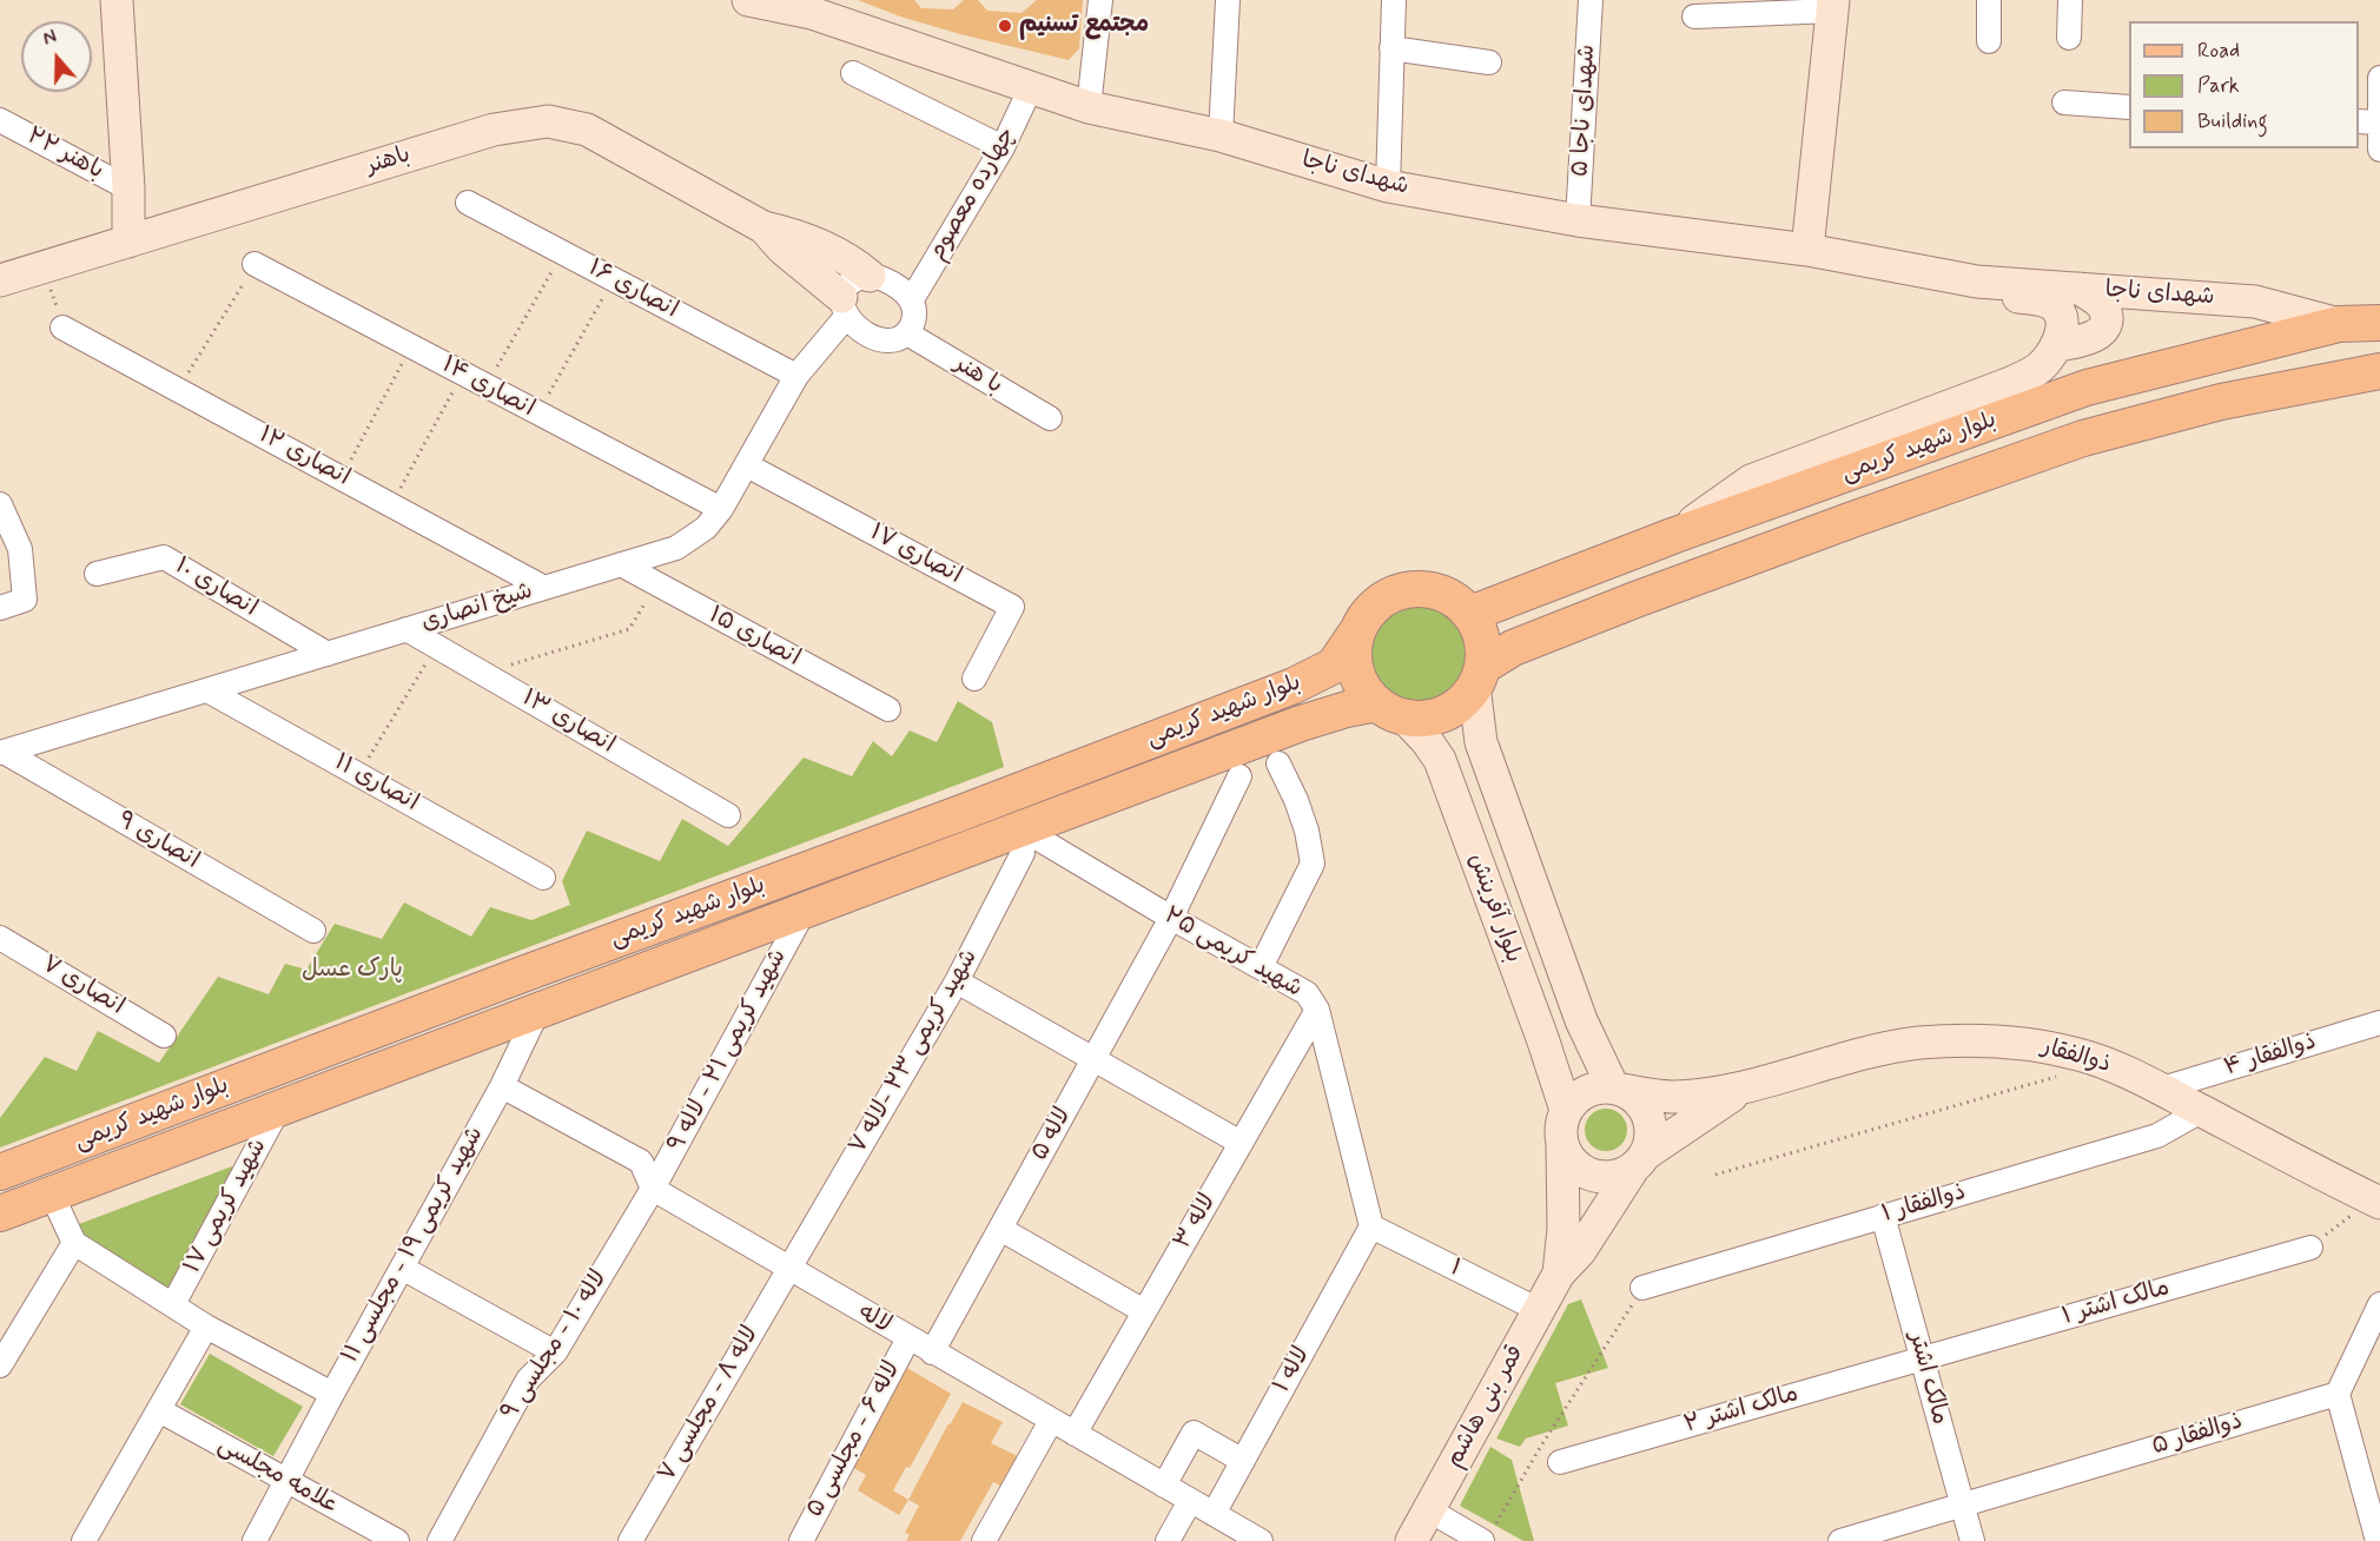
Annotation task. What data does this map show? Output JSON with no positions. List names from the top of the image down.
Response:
{
  "streets": {
    "main road": ["بلوار شهید کریمی"],
    "street": [
      "شهدای ناجا ۵",
      "باهنر ۲۲",
      "باهنر",
      "شهدای ناجا",
      "چهارده معصوم",
      "انصاری ۱۶",
      "با هنر",
      "انصاری ۱۴",
      "انصاری ۱۲",
      "انصاری ۱۷",
      "انصاری ۱۰",
      "شیخ انصاری",
      "انصاری ۱۵",
      "انصاری ۱۳",
      "انصاری ۱۱",
      "انصاری ۹",
      "بلوار آفرینش",
      "شهید کریمی ۲۵",
      "انصاری ۷",
      "شهید کریمی ۲۱ - لاله ۹",
      "شهید کریمی ۲۳ -لاله ۷",
      "ذوالفقار ۴",
      "ذوالفقار",
      "لاله ۵",
      "ذوالفقار ۱",
      "شهید کریمی ۱۷",
      "لاله ۳",
      "شهید کریمی ۱۹ - مجلسی ۱۱",
      "۱",
      "مالک اشتر ۱",
      "لاله",
      "لاله ۱۰ - مجلسی ۹",
      "لاله ۱",
      "مالک اشتر",
      "لاله ۸ - مجلسی ۷",
      "قمر بنی هاشم",
      "مالک اشتر ۲",
      "ذوالفقار ۵",
      "لاله ۶ - مجلسی ۵",
      "علامه مجلسی"
    ]
  },
  "crossings": [
    ["شهدای ناجا ۵", "شهدای ناجا"],
    ["باهنر", "چهارده معصوم"],
    ["باهنر", "با هنر"],
    ["باهنر", "شیخ انصاری"],
    ["شهدای ناجا", "چهارده معصوم"],
    ["شهدای ناجا", "بلوار شهید کریمی"],
    ["چهارده معصوم", "با هنر"],
    ["چهارده معصوم", "شیخ انصاری"],
    ["انصاری ۱۶", "شیخ انصاری"],
    ["با هنر", "شیخ انصاری"],
    ["انصاری ۱۴", "شیخ انصاری"],
    ["بلوار شهید کریمی", "بلوار آفرینش"],
    ["بلوار شهید کریمی", "شهید کریمی ۲۵"],
    ["بلوار شهید کریمی", "شهید کریمی ۲۱ - لاله ۹"],
    ["بلوار شهید کریمی", "شهید کریمی ۲۳ -لاله ۷"],
    ["بلوار شهید کریمی", "شهید کریمی ۱۷"],
    ["بلوار شهید کریمی", "شهید کریمی ۱۹ - مجلسی ۱۱"],
    ["انصاری ۱۲", "شیخ انصاری"],
    ["انصاری ۱۷", "شیخ انصاری"],
    ["انصاری ۱۰", "شیخ انصاری"],
    ["شیخ انصاری", "انصاری ۱۵"],
    ["شیخ انصاری", "انصاری ۱۳"],
    ["شیخ انصاری", "انصاری ۱۱"],
    ["شیخ انصاری", "انصاری ۹"],
    ["شهید کریمی ۲۵", "شهید کریمی ۲۳ -لاله ۷"],
    ["شهید کریمی ۲۵", "لاله ۵"],
    ["شهید کریمی ۲۵", "لاله ۳"],
    ["شهید کریمی ۲۵", "۱"],
    ["شهید کریمی ۲۵", "لاله ۱"],
    ["شهید کریمی ۲۱ - لاله ۹", "لاله"],
    ["شهید کریمی ۲۱ - لاله ۹", "لاله ۱۰ - مجلسی ۹"],
    ["شهید کریمی ۲۳ -لاله ۷", "لاله"],
    ["شهید کریمی ۲۳ -لاله ۷", "لاله ۸ - مجلسی ۷"],
    ["ذوالفقار ۴", "ذوالفقار"],
    ["ذوالفقار", "ذوالفقار ۱"],
    ["لاله ۵", "لاله"],
    ["ذوالفقار ۱", "مالک اشتر"],
    ["لاله ۳", "لاله"],
    ["شهید کریمی ۱۹ - مجلسی ۱۱", "لاله"],
    ["شهید کریمی ۱۹ - مجلسی ۱۱", "علامه مجلسی"],
    ["۱", "لاله ۱"],
    ["۱", "قمر بنی هاشم"],
    ["مالک اشتر ۱", "مالک اشتر"],
    ["مالک اشتر ۱", "مالک اشتر ۲"],
    ["لاله", "لاله ۱۰ - مجلسی ۹"],
    ["لاله", "لاله ۱"],
    ["لاله", "لاله ۸ - مجلسی ۷"],
    ["لاله", "لاله ۶ - مجلسی ۵"],
    ["مالک اشتر", "مالک اشتر ۲"],
    ["مالک اشتر", "ذوالفقار ۵"]
  ],
  "parks": ["پارک عسل"],
  "places": ["مجتمع تسنیم"],
  "legend": ["Road", "Park", "Building"],
  "north": "top"
}
